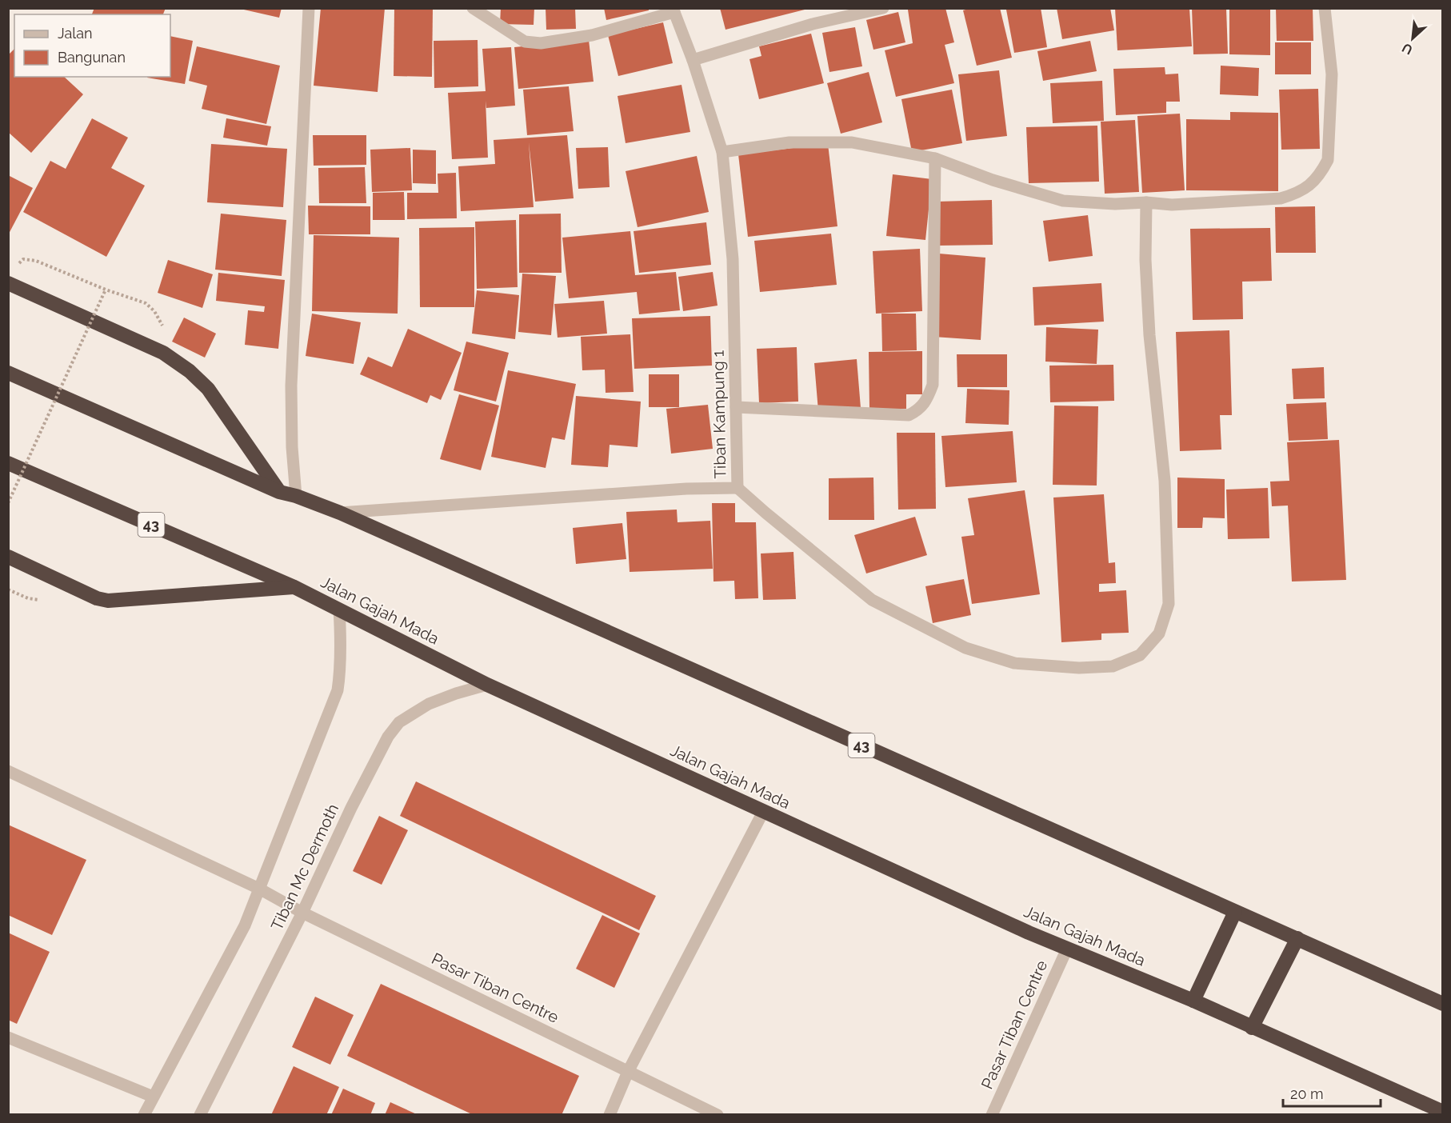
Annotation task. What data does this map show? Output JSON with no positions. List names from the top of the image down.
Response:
{
  "streets": {
    "highway": ["43", "Jalan Gajah Mada"],
    "street": ["Tiban Kampung 1", "Tiban Mc Dermoth", "Pasar Tiban Centre"]
  },
  "crossings": [
    ["Tiban Kampung 1", "43"],
    ["Jalan Gajah Mada", "Tiban Mc Dermoth"],
    ["Jalan Gajah Mada", "Pasar Tiban Centre"],
    ["Tiban Mc Dermoth", "Pasar Tiban Centre"]
  ],
  "legend": ["Jalan", "Bangunan"],
  "scale_bar": "20 m",
  "north": "bottom left"
}
